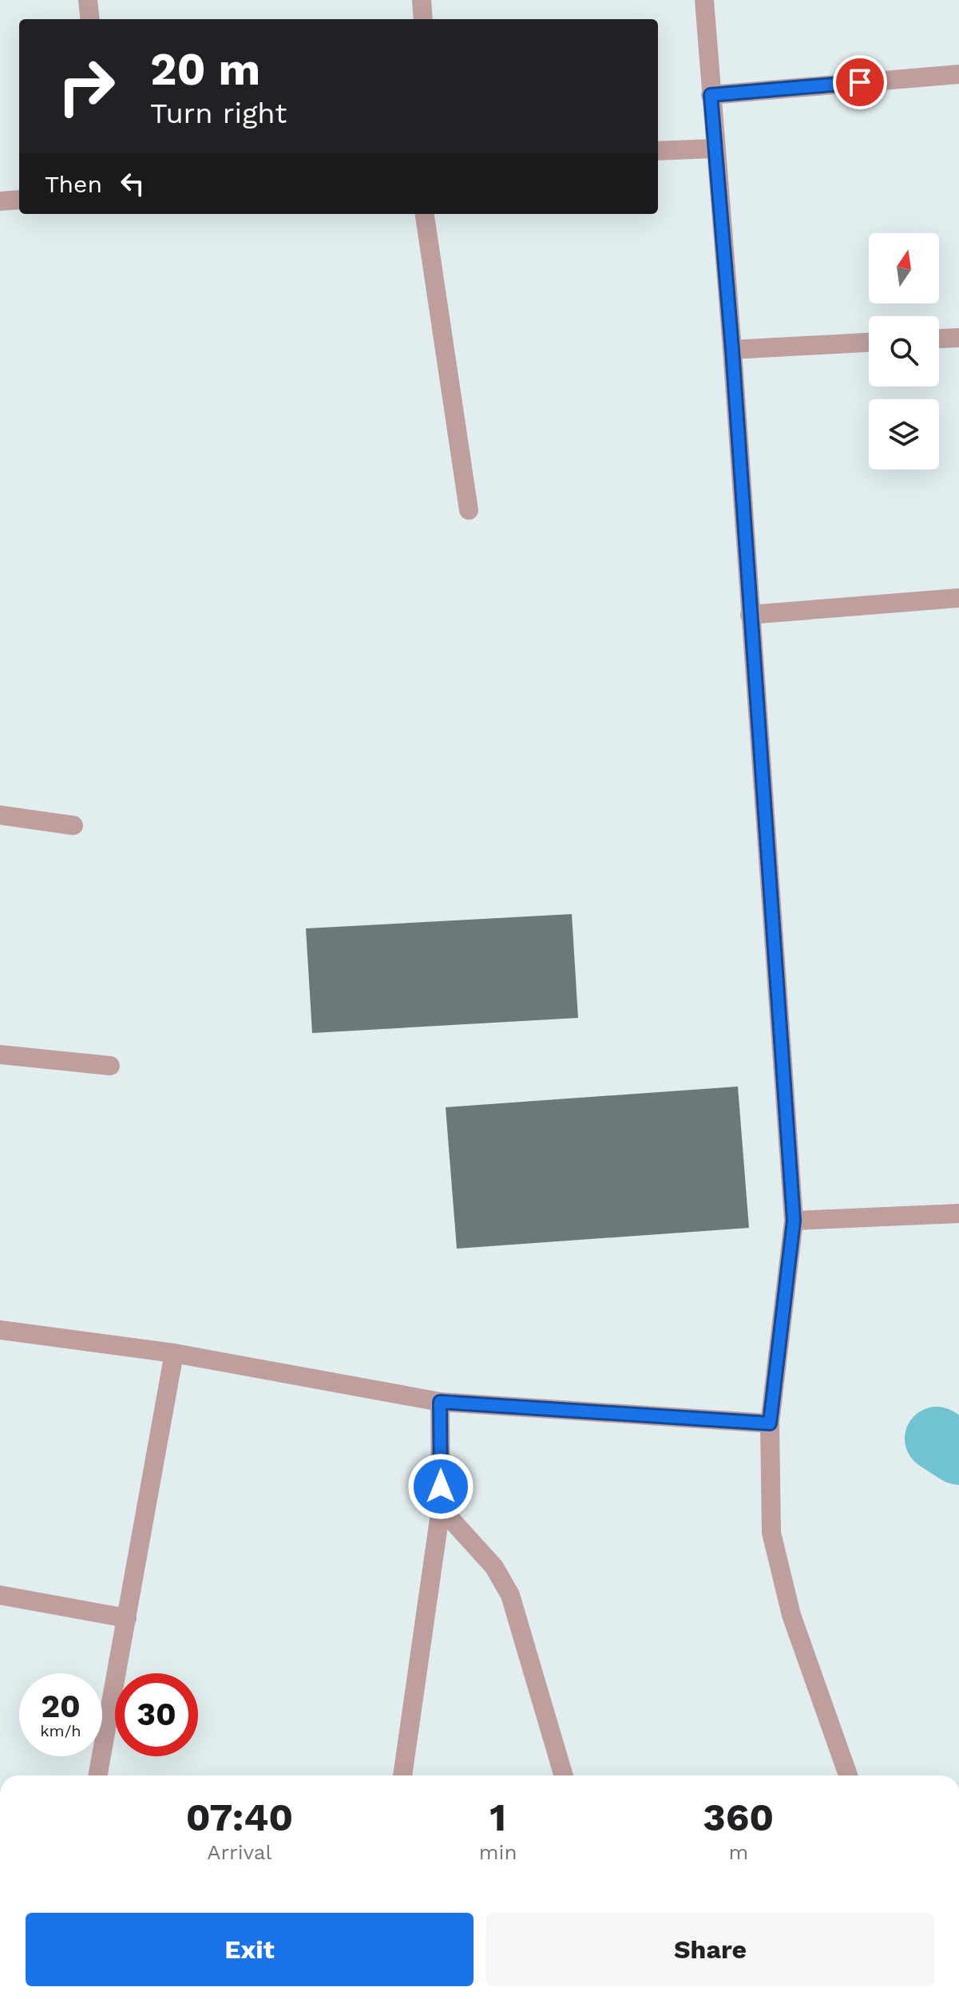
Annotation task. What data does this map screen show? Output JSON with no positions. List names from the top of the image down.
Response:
{
  "north": "top",
  "page": {
    "turn": ["20 m", "Turn right"],
    "then": "Then",
    "speed": "20 km/h",
    "limit": "30",
    "eta": [
      "07:40",
      "Arrival",
      "1",
      "min",
      "360",
      "m"
    ],
    "buttons": ["Exit", "Share"]
  }
}
